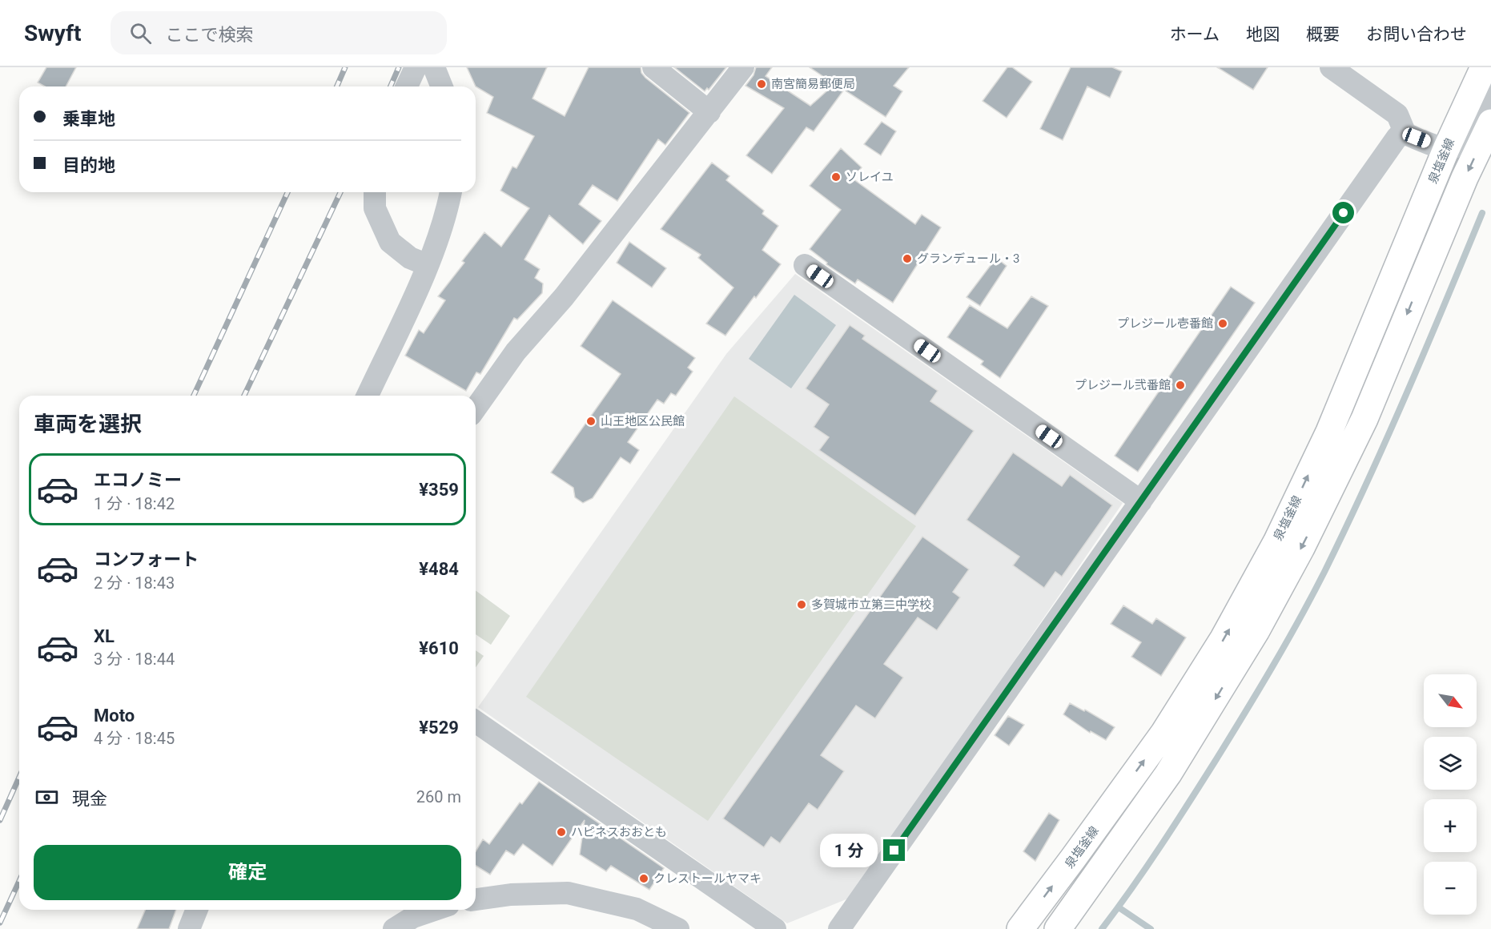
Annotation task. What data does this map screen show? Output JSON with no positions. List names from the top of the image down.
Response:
{
  "streets": {
    "main road": ["泉塩釜線"]
  },
  "places": [
    "南宮簡易郵便局",
    "ソレイユ",
    "グランデュール・3",
    "プレジール壱番館",
    "プレジール弐番館",
    "山王地区公民館",
    "多賀城市立第二中学校",
    "ハピネスおおとも",
    "クレストールヤマキ"
  ],
  "north": "bottom right",
  "page": {
    "header": "Swyft",
    "search": "ここで検索",
    "nav": [
      "ホーム",
      "地図",
      "概要",
      "お問い合わせ"
    ],
    "banner": ["乗車地", "目的地"],
    "heading": "車両を選択",
    "list": [
      {
        "name": "エコノミー",
        "note": "1 分 · 18:42",
        "value": "¥359"
      },
      {
        "name": "コンフォート",
        "note": "2 分 · 18:43",
        "value": "¥484"
      },
      {
        "name": "XL",
        "note": "3 分 · 18:44",
        "value": "¥610"
      },
      {
        "name": "Moto",
        "note": "4 分 · 18:45",
        "value": "¥529"
      }
    ],
    "map_buttons": ["+", "−"],
    "pay": ["現金", "260 m"],
    "bubble": "1 分",
    "buttons": "確定"
  }
}
